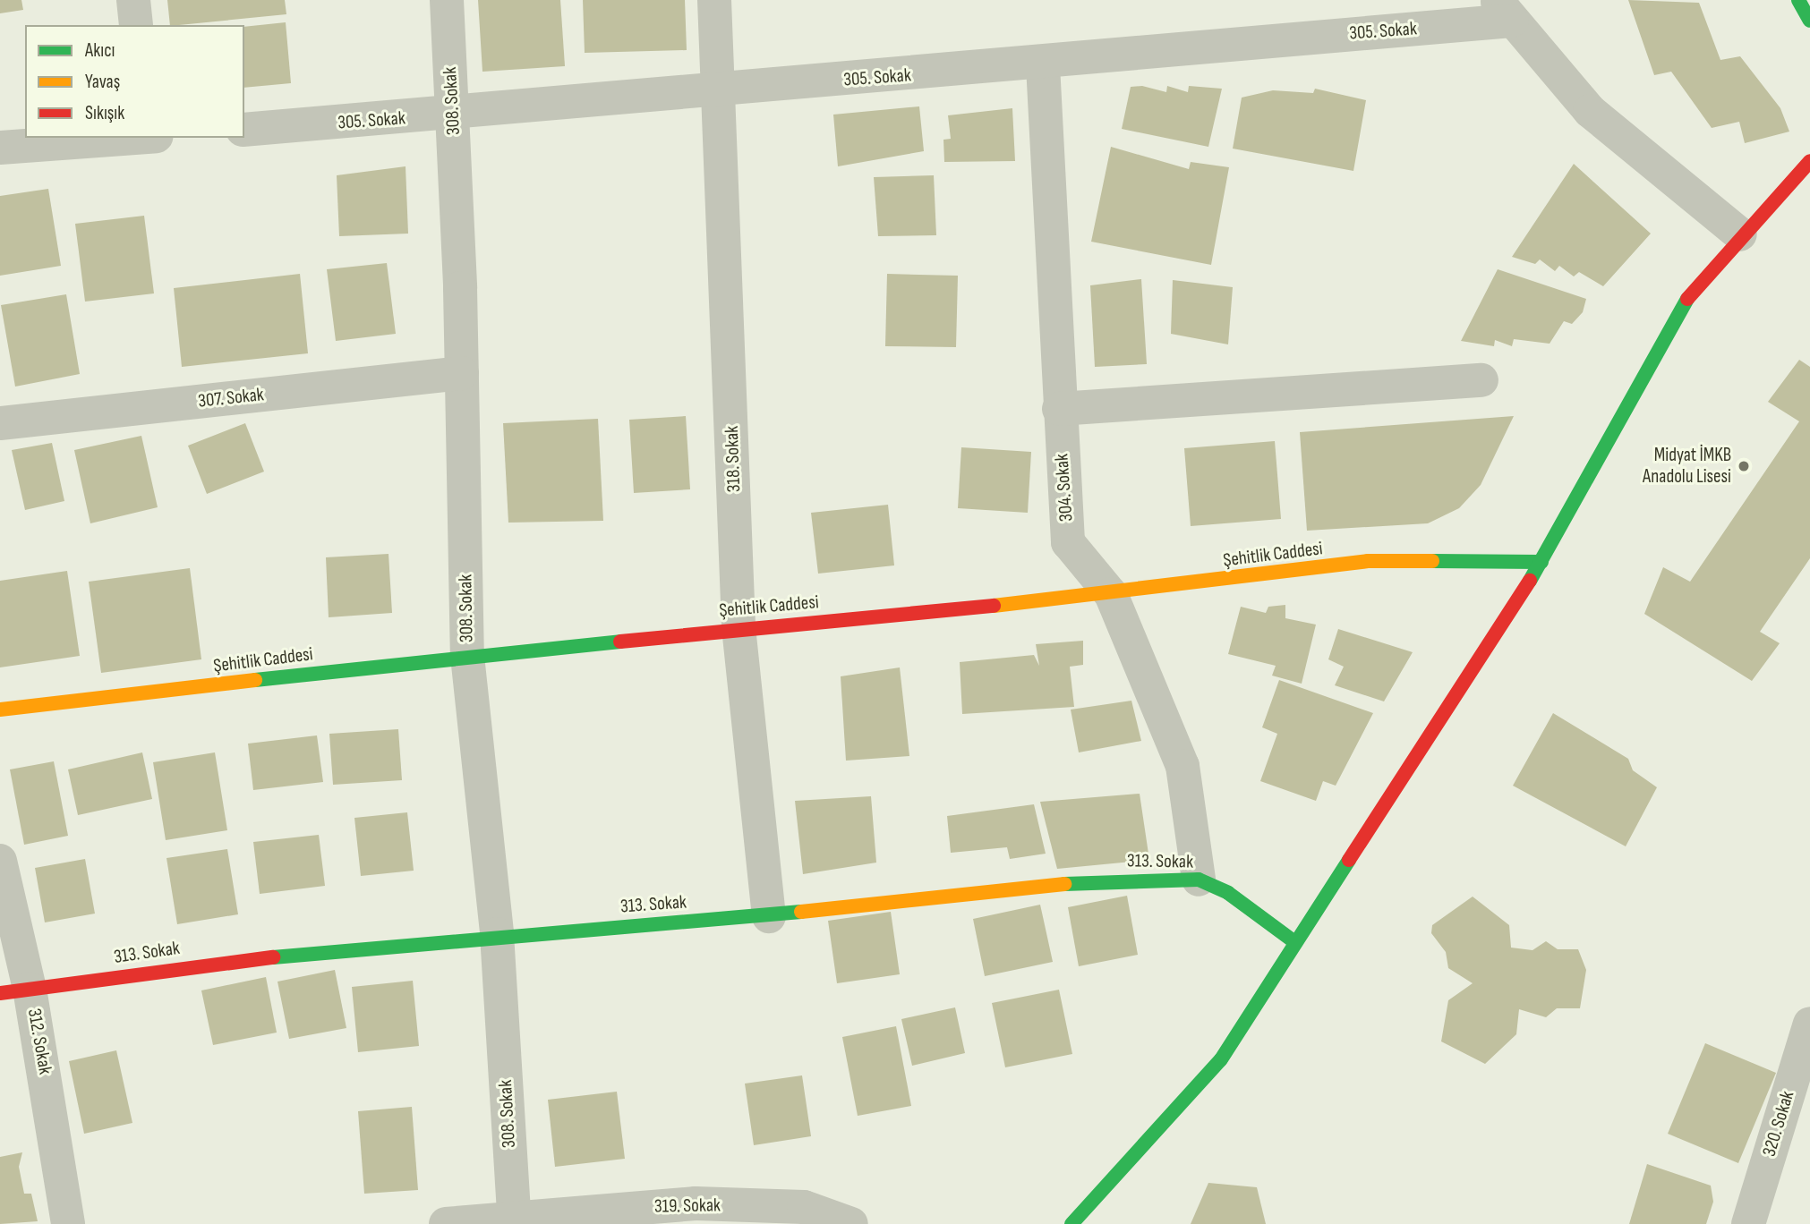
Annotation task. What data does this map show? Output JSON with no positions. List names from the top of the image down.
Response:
{
  "streets": {
    "street": [
      "305. Sokak",
      "308. Sokak",
      "307. Sokak",
      "318. Sokak",
      "304. Sokak",
      "Şehitlik Caddesi",
      "313. Sokak",
      "312. Sokak",
      "320. Sokak",
      "319. Sokak"
    ]
  },
  "crossings": [
    ["305. Sokak", "308. Sokak"],
    ["305. Sokak", "318. Sokak"],
    ["305. Sokak", "304. Sokak"],
    ["308. Sokak", "307. Sokak"],
    ["308. Sokak", "Şehitlik Caddesi"],
    ["308. Sokak", "313. Sokak"],
    ["308. Sokak", "319. Sokak"],
    ["318. Sokak", "Şehitlik Caddesi"],
    ["318. Sokak", "313. Sokak"],
    ["304. Sokak", "Şehitlik Caddesi"],
    ["304. Sokak", "313. Sokak"],
    ["313. Sokak", "312. Sokak"]
  ],
  "places": ["Midyat İMKB Anadolu Lisesi"],
  "legend": ["Akıcı", "Yavaş", "Sıkışık"]
}
